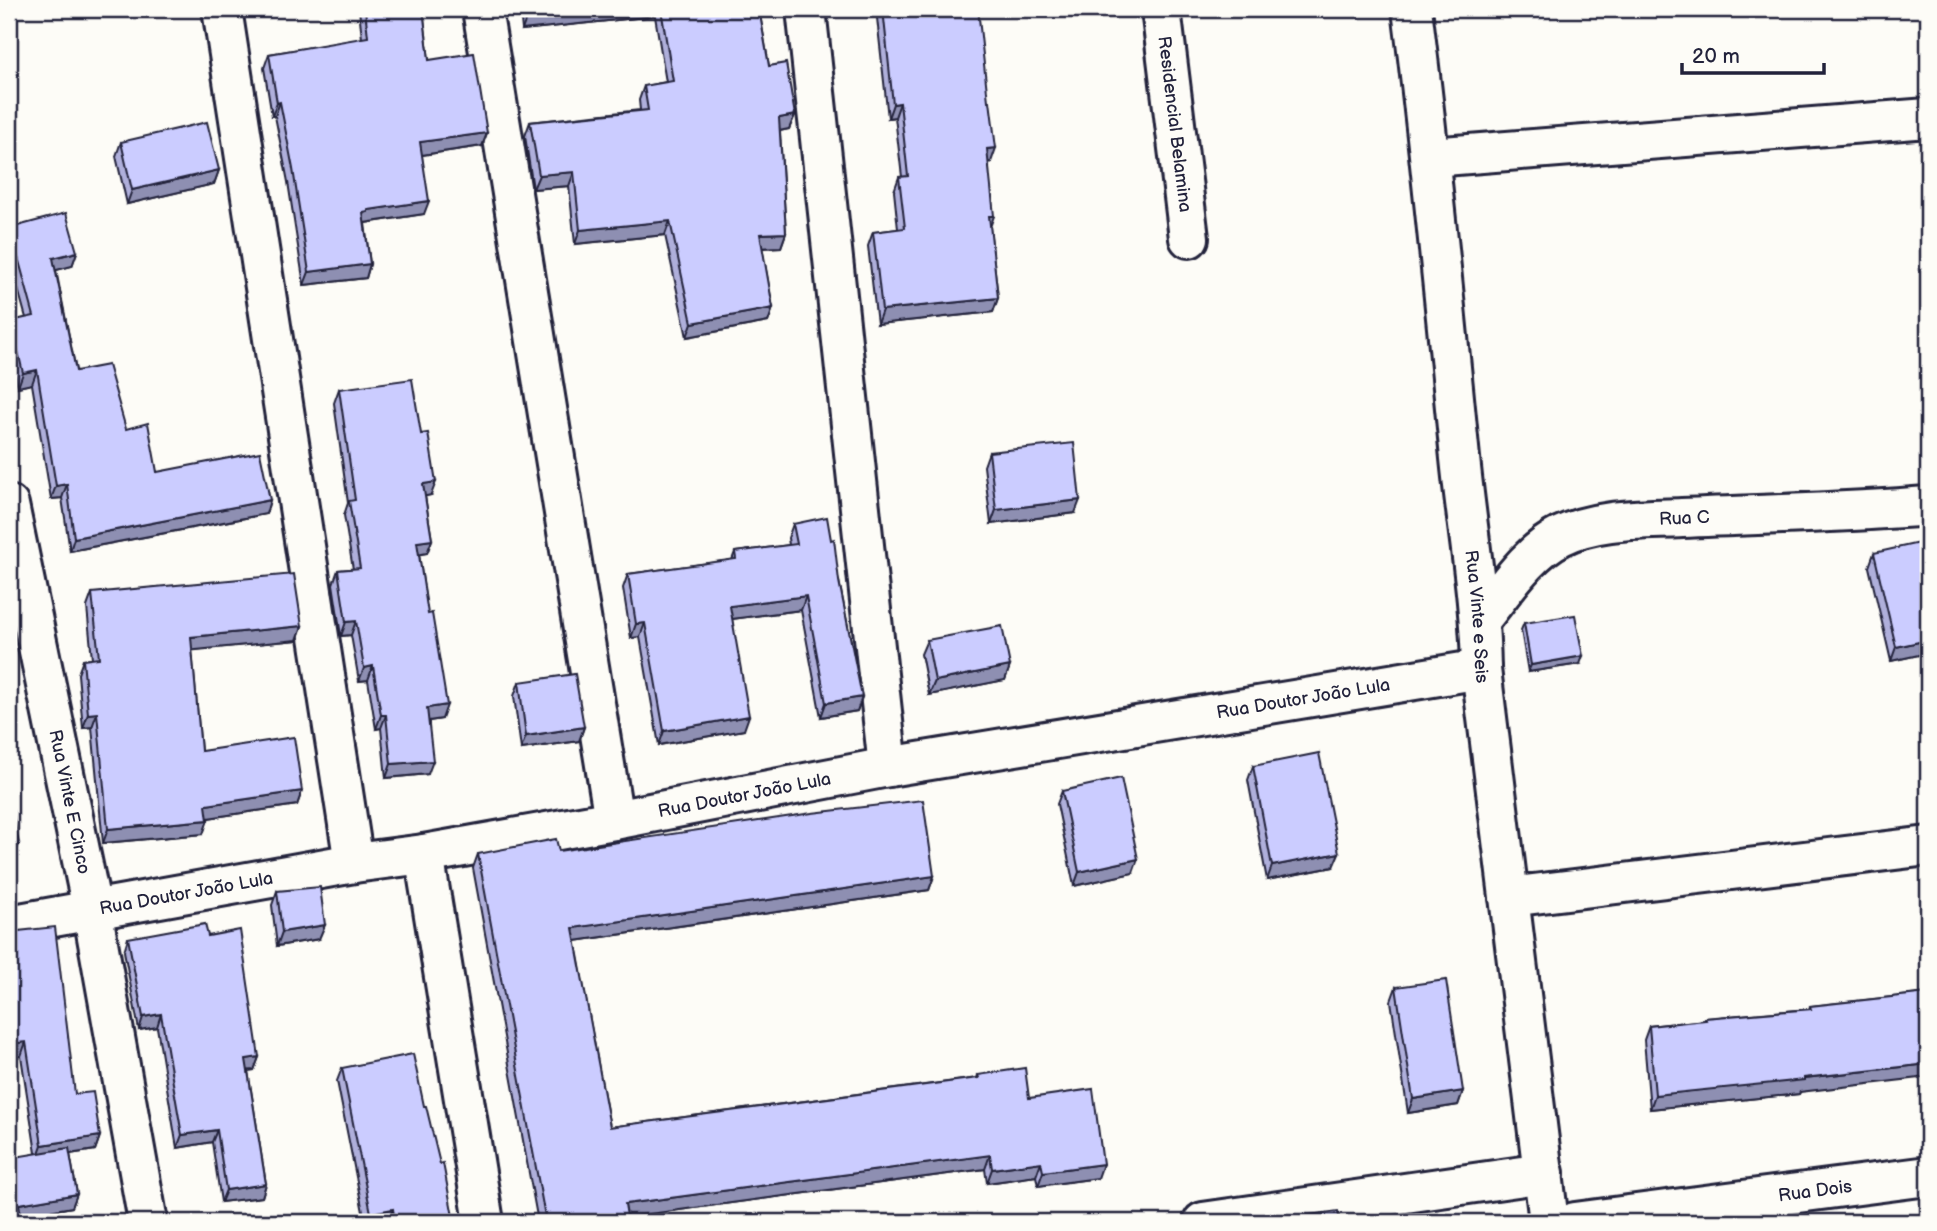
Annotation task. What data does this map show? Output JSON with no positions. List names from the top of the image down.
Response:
{
  "streets": {
    "street": [
      "Residencial Belamina",
      "Rua C",
      "Rua Vinte e Seis",
      "Rua Doutor João Lula",
      "Rua Vinte E Cinco",
      "Rua Dois"
    ]
  },
  "crossings": [
    ["Rua C", "Rua Vinte e Seis"],
    ["Rua Vinte e Seis", "Rua Doutor João Lula"],
    ["Rua Doutor João Lula", "Rua Vinte E Cinco"]
  ],
  "scale_bar": "20 m"
}
